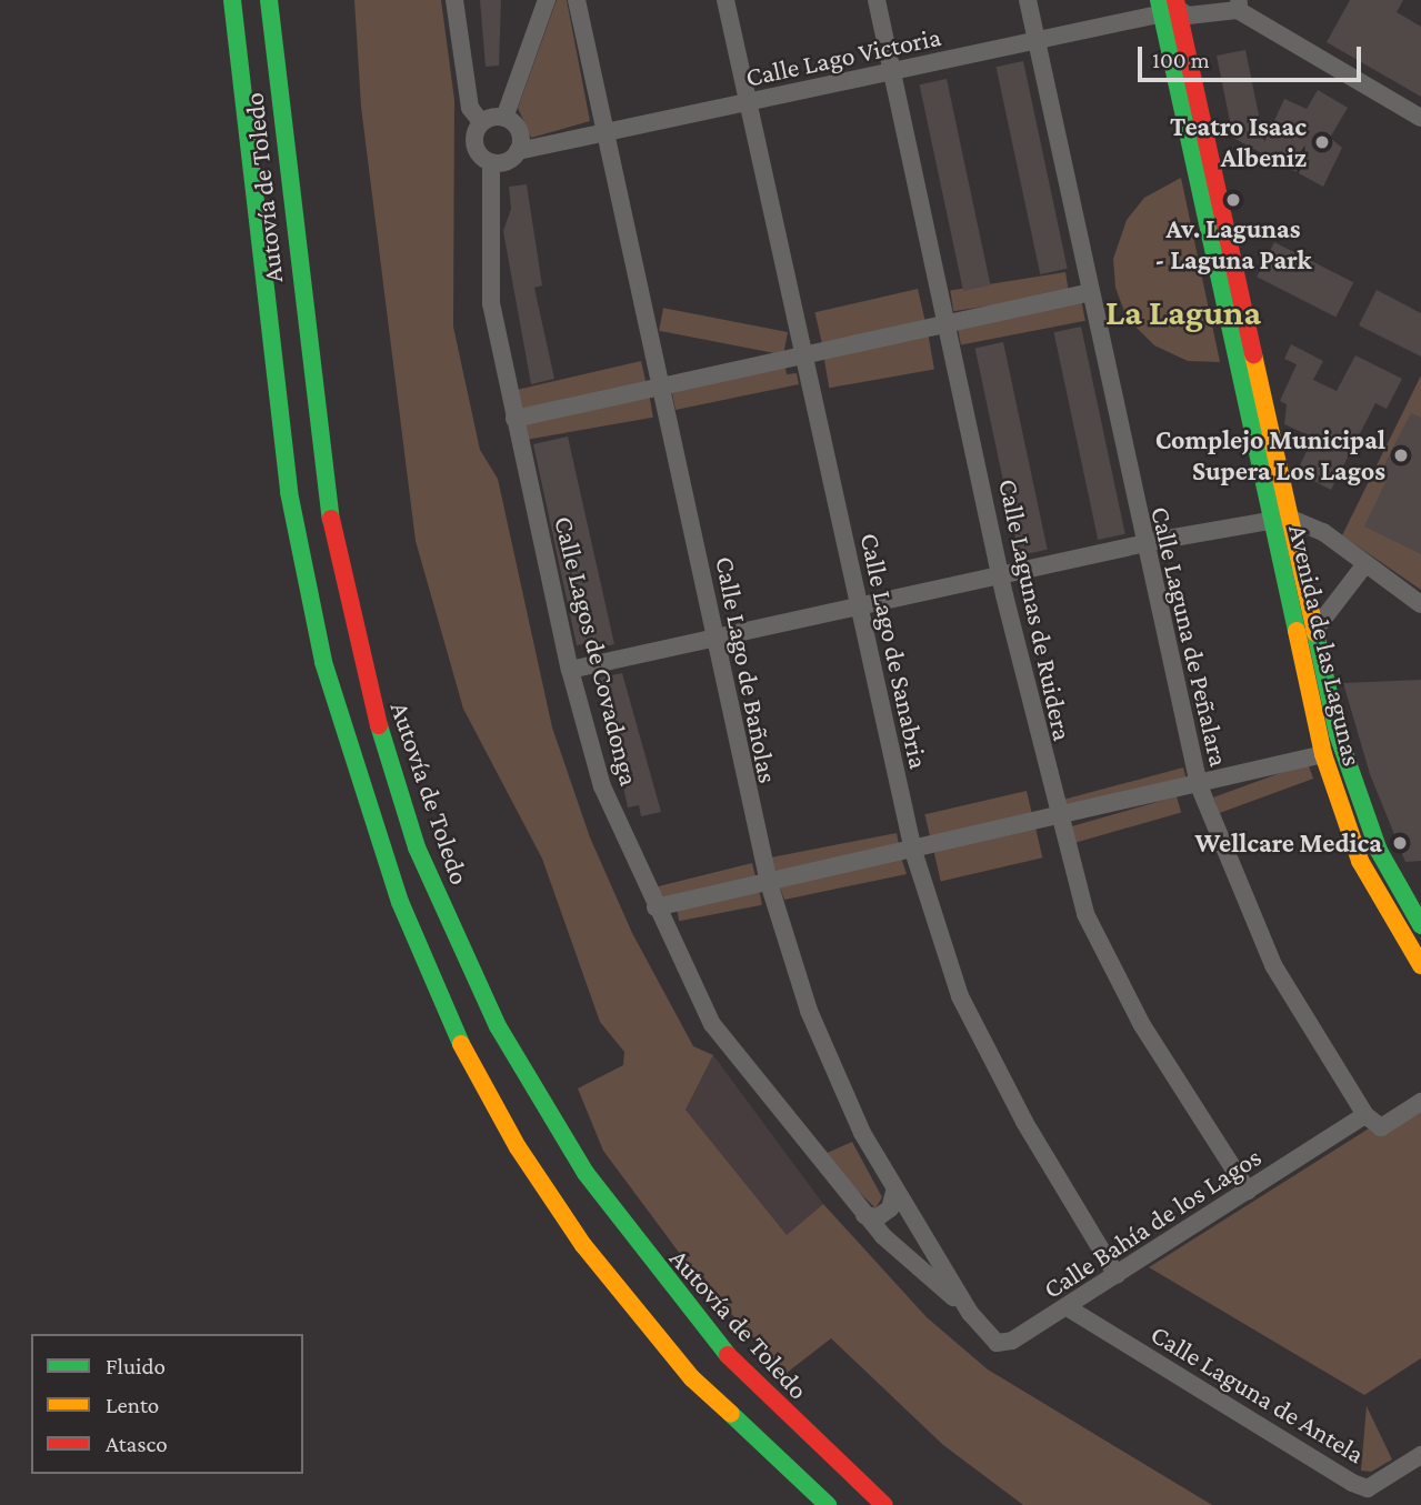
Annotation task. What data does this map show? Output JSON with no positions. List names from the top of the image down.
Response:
{
  "streets": {
    "main road": ["Autovía de Toledo", "Avenida de las Lagunas"],
    "street": [
      "Calle Lago Victoria",
      "Calle Lagunas de Ruidera",
      "Calle Laguna de Peñalara",
      "Calle Lagos de Covadonga",
      "Calle Lago de Sanabria",
      "Calle Lago de Bañolas",
      "Calle Bahía de los Lagos",
      "Calle Laguna de Antela"
    ]
  },
  "crossings": [
    ["Calle Lago Victoria", "Calle Lagunas de Ruidera"],
    ["Calle Lago Victoria", "Calle Laguna de Peñalara"],
    ["Calle Lago Victoria", "Avenida de las Lagunas"],
    ["Calle Lago Victoria", "Calle Lagos de Covadonga"],
    ["Calle Lago Victoria", "Calle Lago de Sanabria"],
    ["Calle Lago Victoria", "Calle Lago de Bañolas"],
    ["Calle Lagunas de Ruidera", "Calle Bahía de los Lagos"],
    ["Calle Laguna de Peñalara", "Calle Bahía de los Lagos"],
    ["Calle Lagos de Covadonga", "Calle Lago de Bañolas"],
    ["Calle Lagos de Covadonga", "Calle Bahía de los Lagos"],
    ["Calle Lago de Sanabria", "Calle Bahía de los Lagos"],
    ["Calle Lago de Bañolas", "Calle Bahía de los Lagos"],
    ["Calle Bahía de los Lagos", "Calle Laguna de Antela"]
  ],
  "districts": ["La Laguna"],
  "places": [
    "Teatro Isaac Albeniz",
    "Av. Lagunas - Laguna Park",
    "Complejo Municipal Supera Los Lagos",
    "Wellcare Medica"
  ],
  "legend": ["Fluido", "Lento", "Atasco"],
  "scale_bar": "100 m"
}
